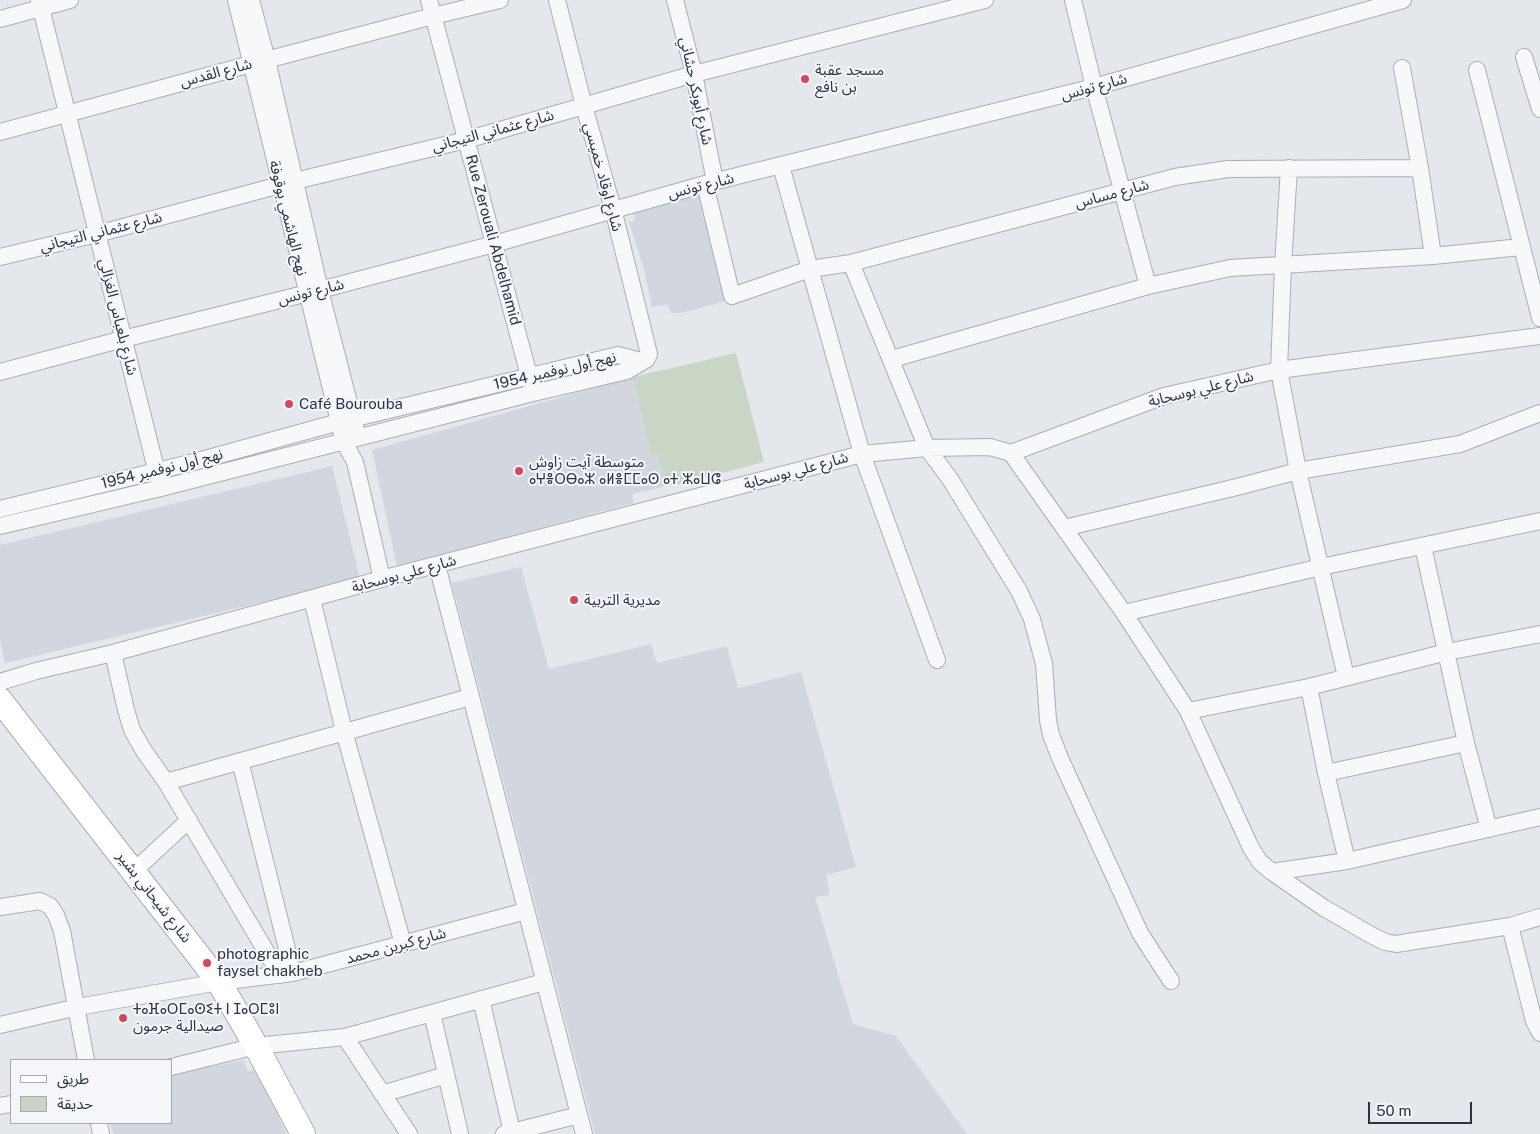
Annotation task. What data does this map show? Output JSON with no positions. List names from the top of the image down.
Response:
{
  "streets": {
    "main road": ["شارع شيحاني بشير"],
    "street": [
      "شارع القدس",
      "شارع تونس",
      "شارع أبوبكر حشاني",
      "شارع عثماني التيجاني",
      "شارع اوقاد خميسي",
      "شارع مساس",
      "نهج الهاشمي بوقوفة",
      "Rue Zerouali Abdelhamid",
      "شارع بلعباس الغزالي",
      "نهج أول نوفمبر 1954",
      "شارع علي بوسحابة",
      "شارع كبرين محمد"
    ]
  },
  "crossings": [
    ["شارع القدس", "نهج الهاشمي بوقوفة"],
    ["شارع القدس", "Rue Zerouali Abdelhamid"],
    ["شارع القدس", "شارع بلعباس الغزالي"],
    ["شارع تونس", "شارع أبوبكر حشاني"],
    ["شارع تونس", "شارع اوقاد خميسي"],
    ["شارع تونس", "نهج الهاشمي بوقوفة"],
    ["شارع تونس", "Rue Zerouali Abdelhamid"],
    ["شارع تونس", "شارع بلعباس الغزالي"],
    ["شارع أبوبكر حشاني", "شارع عثماني التيجاني"],
    ["شارع أبوبكر حشاني", "شارع مساس"],
    ["شارع عثماني التيجاني", "شارع اوقاد خميسي"],
    ["شارع عثماني التيجاني", "نهج الهاشمي بوقوفة"],
    ["شارع عثماني التيجاني", "Rue Zerouali Abdelhamid"],
    ["شارع عثماني التيجاني", "شارع بلعباس الغزالي"],
    ["شارع اوقاد خميسي", "نهج أول نوفمبر 1954"],
    ["نهج الهاشمي بوقوفة", "نهج أول نوفمبر 1954"],
    ["نهج الهاشمي بوقوفة", "شارع علي بوسحابة"],
    ["Rue Zerouali Abdelhamid", "نهج أول نوفمبر 1954"],
    ["شارع بلعباس الغزالي", "نهج أول نوفمبر 1954"],
    ["شارع شيحاني بشير", "شارع كبرين محمد"]
  ],
  "places": [
    "مسجد عقبة بن نافع",
    "Café Bourouba",
    "متوسطة آيت زاوش ⴰⵖⴻⵔⴱⴰⵣ ⴰⵍⴻⵎⵎⴰⵙ ⴰⵜ ⵣⴰⵡⵛ",
    "مديرية التربية",
    "photographic faysel chakheb",
    "ⵜⴰⴼⴰⵔⵎⴰⵙⵉⵜ ⵏ ⵊⴰⵔⵎⵓⵏ صيدالية جرمون"
  ],
  "legend": ["طريق", "حديقة"],
  "scale_bar": "50 m"
}
